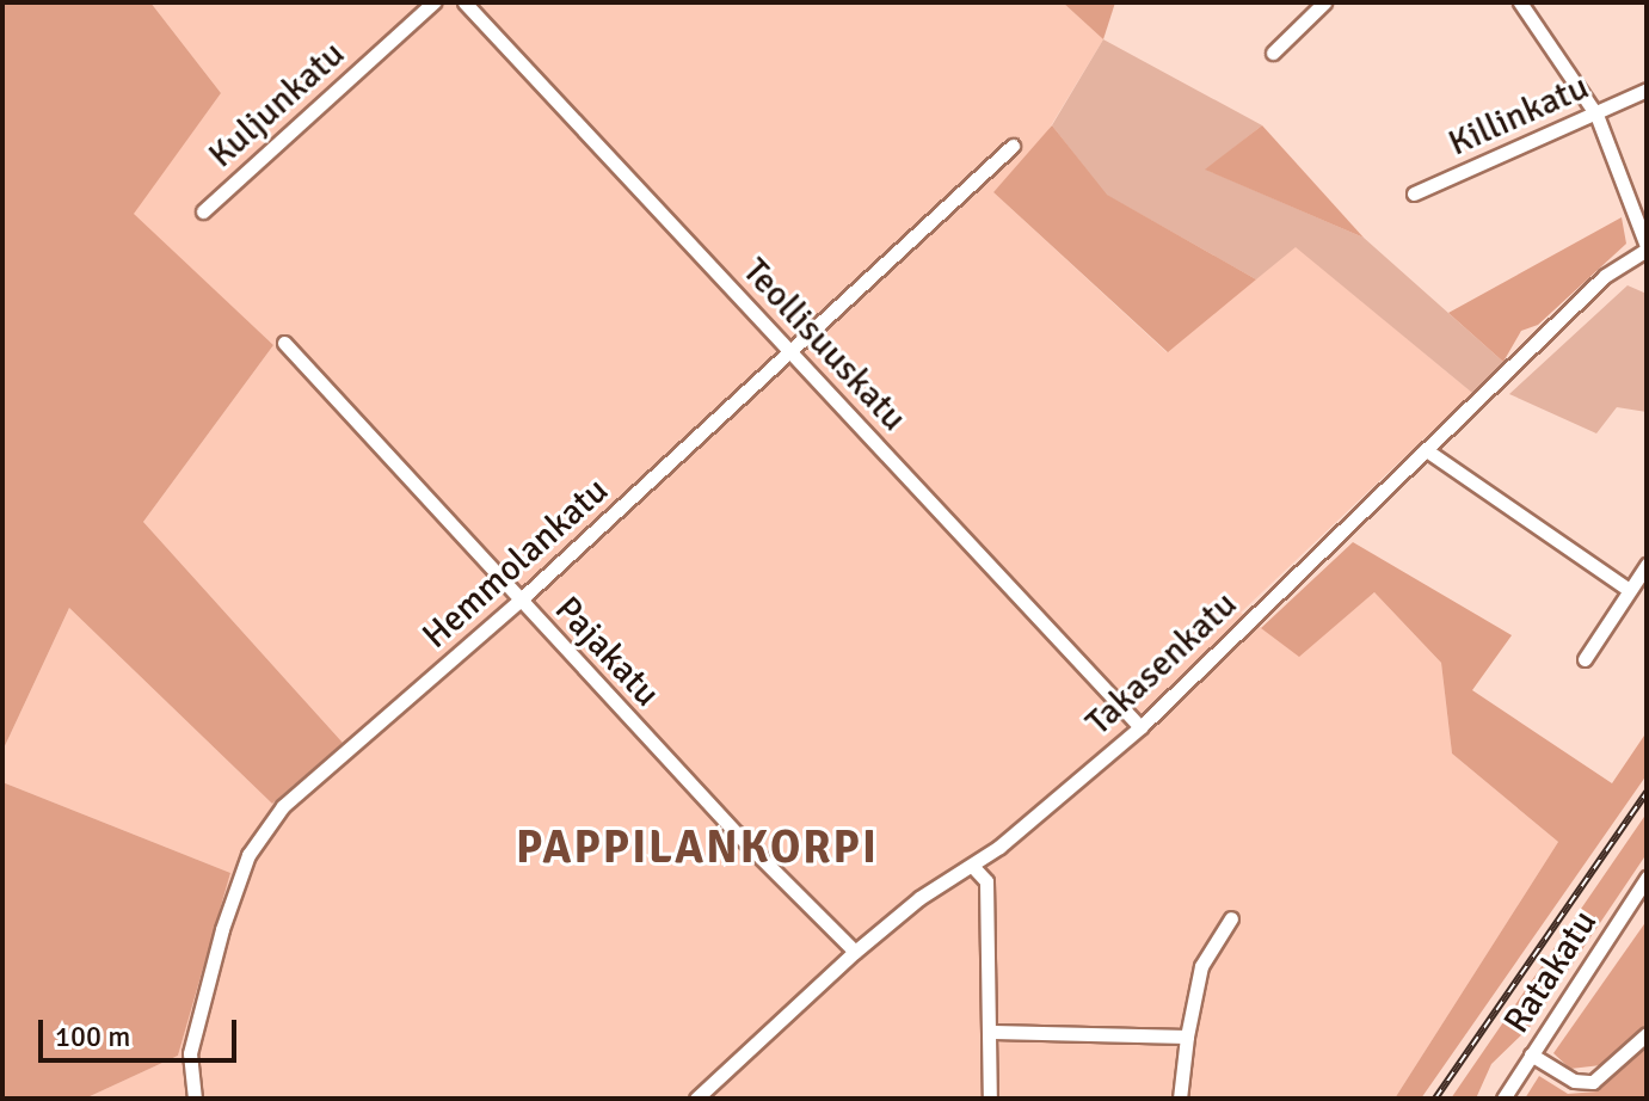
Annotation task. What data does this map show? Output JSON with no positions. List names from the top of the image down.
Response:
{
  "streets": {
    "street": [
      "Kuljunkatu",
      "Killinkatu",
      "Teollisuuskatu",
      "Hemmolankatu",
      "Pajakatu",
      "Takasenkatu",
      "Ratakatu"
    ]
  },
  "crossings": [
    ["Teollisuuskatu", "Hemmolankatu"],
    ["Teollisuuskatu", "Takasenkatu"],
    ["Hemmolankatu", "Pajakatu"],
    ["Pajakatu", "Takasenkatu"]
  ],
  "districts": ["PAPPILANKORPI"],
  "scale_bar": "100 m"
}
